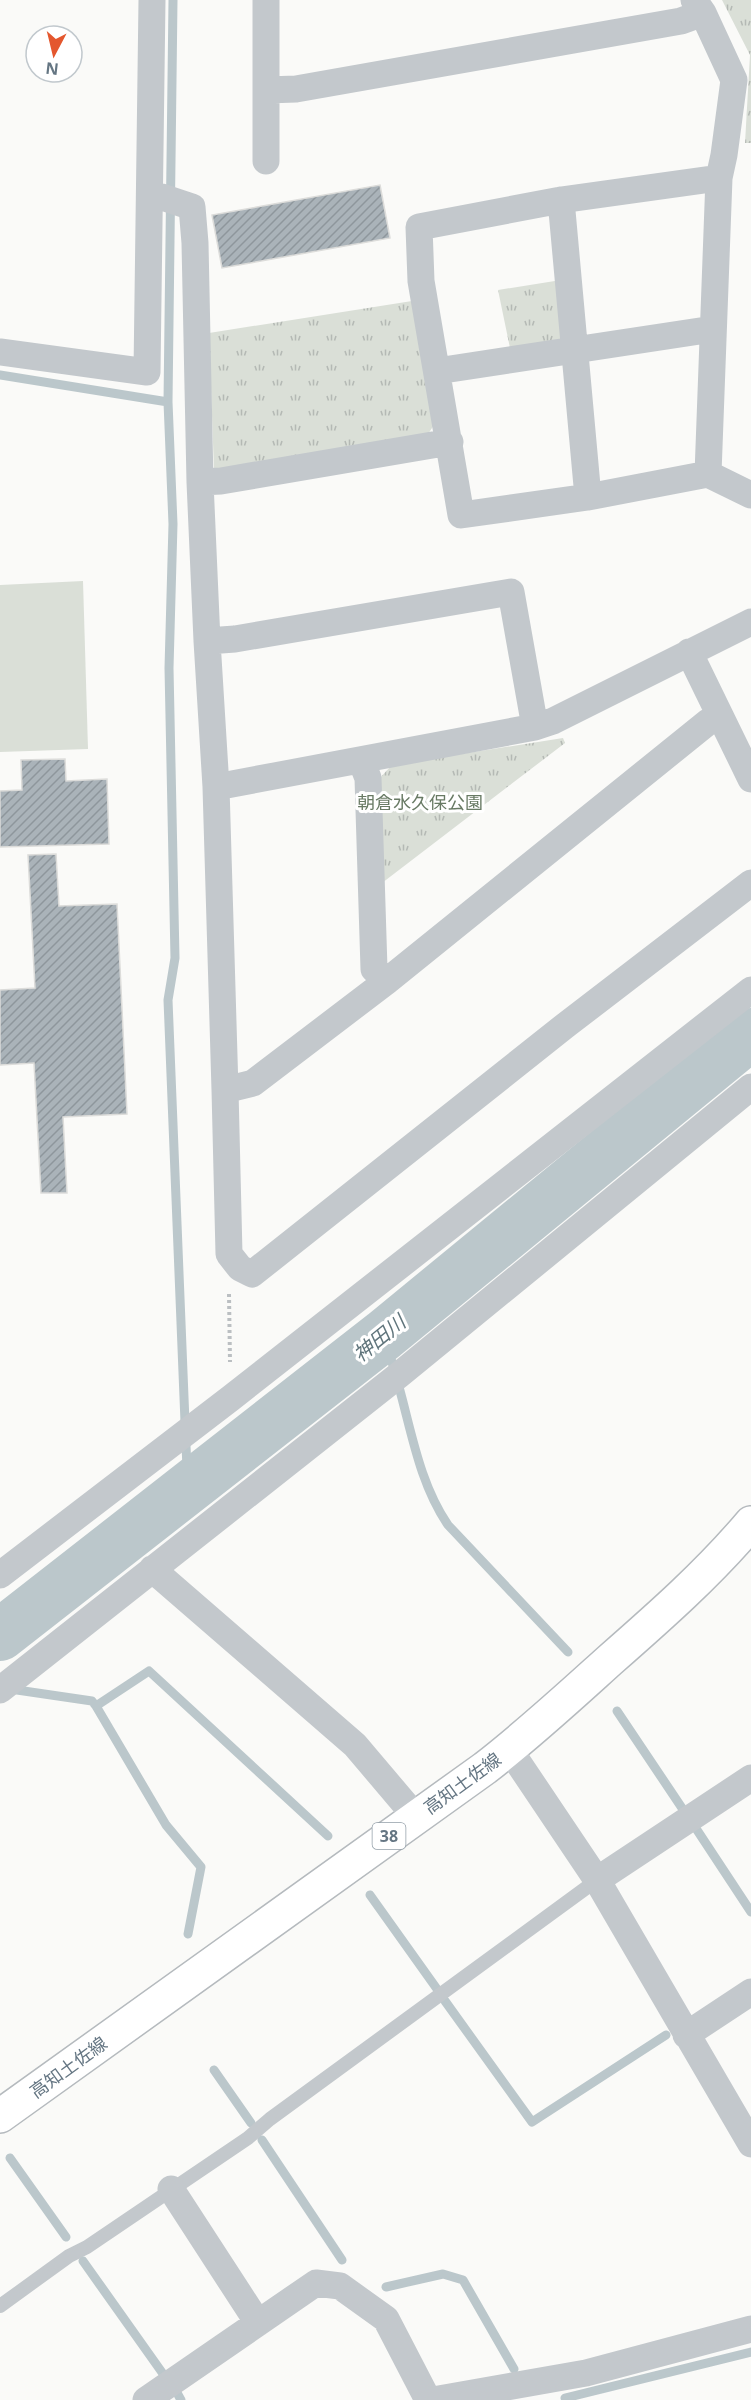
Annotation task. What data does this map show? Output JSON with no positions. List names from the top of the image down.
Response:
{
  "streets": {
    "main road": ["高知土佐線", "38"]
  },
  "water": ["神田川"],
  "parks": ["朝倉水久保公園"],
  "north": "bottom"
}
